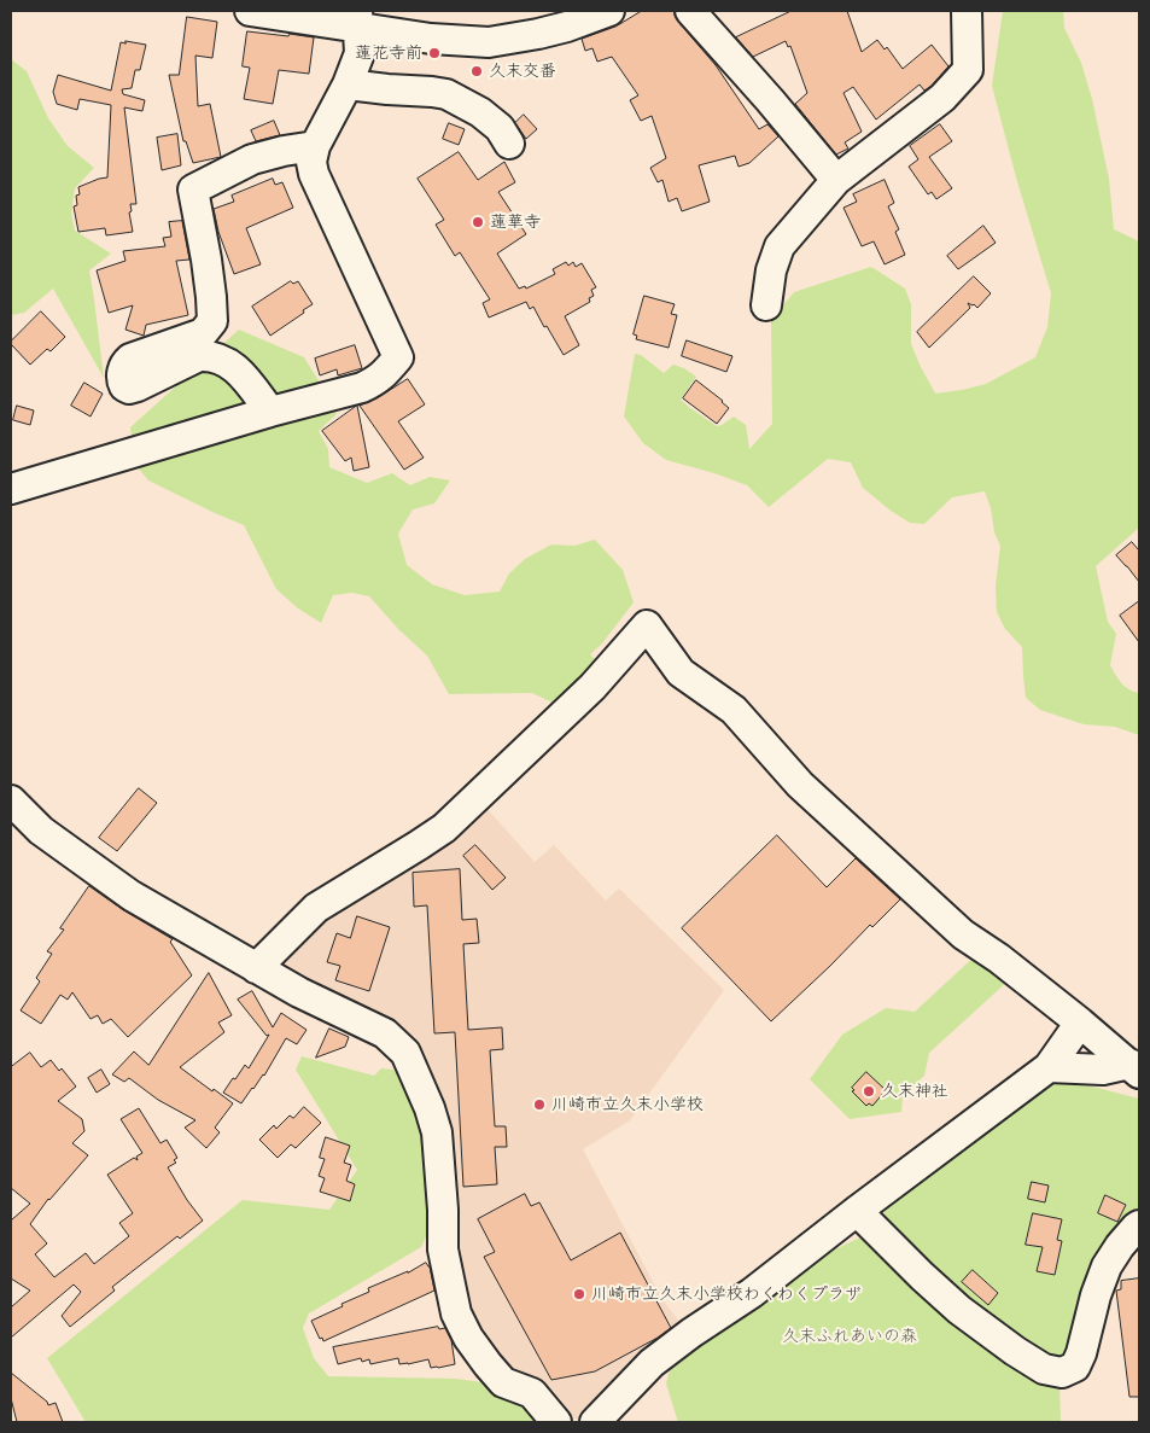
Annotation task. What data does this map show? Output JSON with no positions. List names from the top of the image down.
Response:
{
  "parks": ["久末ふれあいの森"],
  "places": [
    "蓮花寺前",
    "久末交番",
    "蓮華寺",
    "久末神社",
    "川崎市立久末小学校",
    "川崎市立久末小学校わくわくプラザ"
  ]
}
